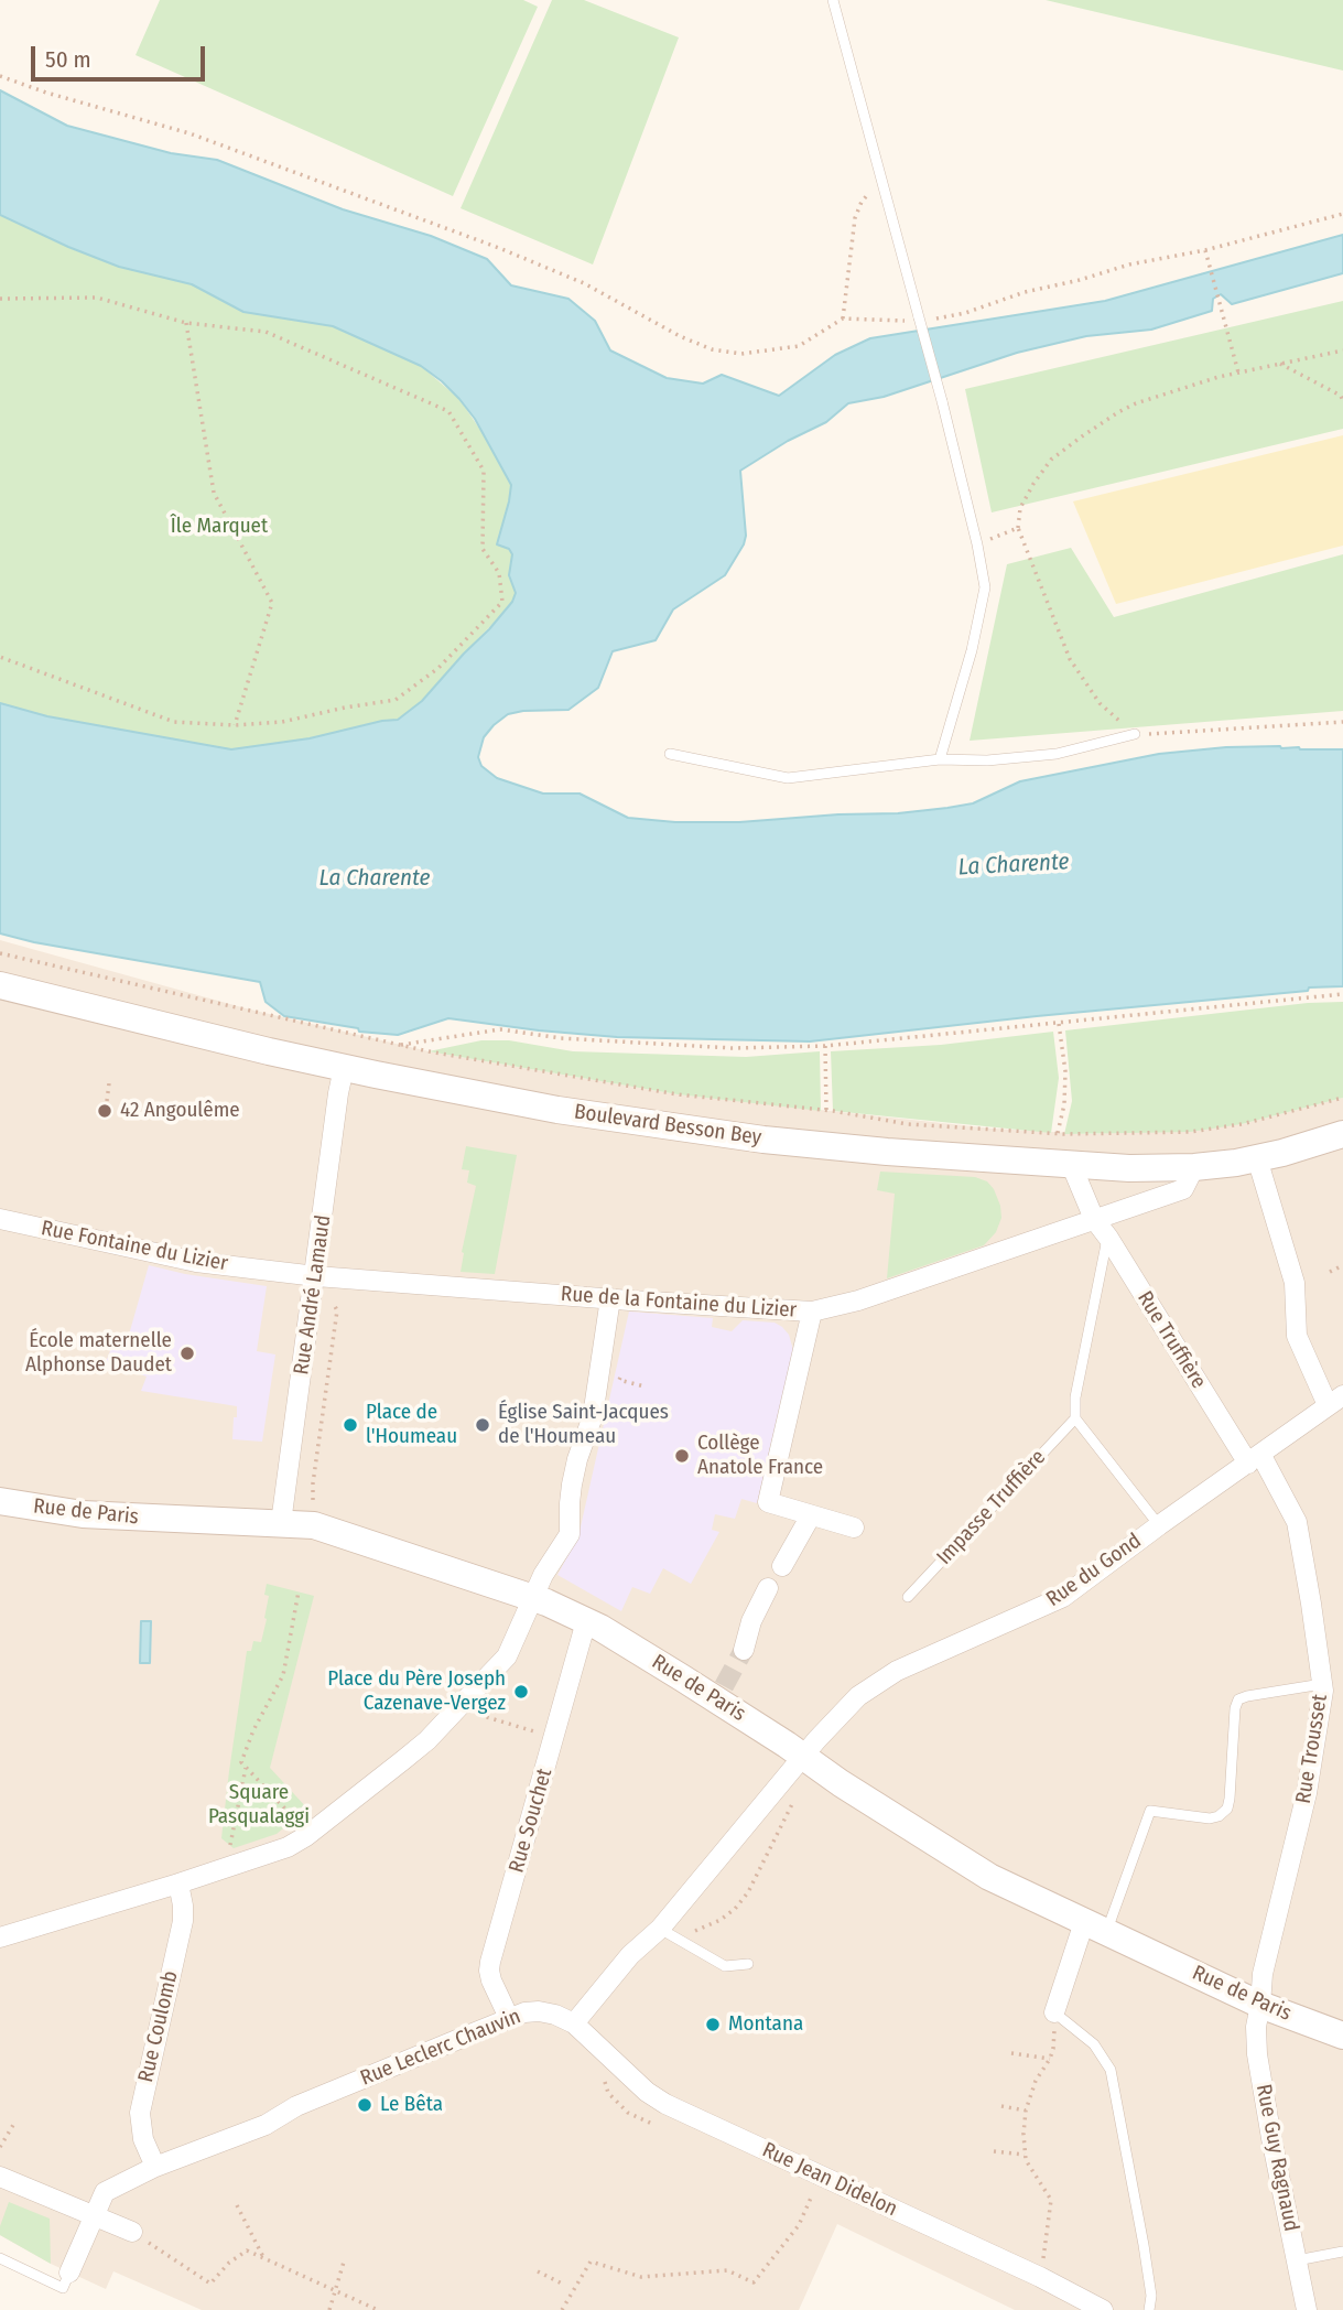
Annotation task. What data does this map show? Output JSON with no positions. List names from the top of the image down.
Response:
{
  "streets": {
    "street": [
      "Boulevard Besson Bey",
      "Rue Fontaine du Lizier",
      "Rue André Lamaud",
      "Rue de la Fontaine du Lizier",
      "Rue Truffière",
      "Rue de Paris",
      "Rue du Gond",
      "Rue Trousset",
      "Rue Souchet",
      "Rue Coulomb",
      "Rue Leclerc Chauvin",
      "Rue Guy Ragnaud",
      "Rue Jean Didelon"
    ],
    "lane": ["Impasse Truffière"]
  },
  "crossings": [
    ["Boulevard Besson Bey", "Rue André Lamaud"],
    ["Boulevard Besson Bey", "Rue de la Fontaine du Lizier"],
    ["Boulevard Besson Bey", "Rue Truffière"],
    ["Rue Fontaine du Lizier", "Rue André Lamaud"],
    ["Rue Fontaine du Lizier", "Rue de la Fontaine du Lizier"],
    ["Rue André Lamaud", "Rue de la Fontaine du Lizier"],
    ["Rue André Lamaud", "Rue de Paris"],
    ["Rue de la Fontaine du Lizier", "Rue Truffière"],
    ["Rue Truffière", "Rue du Gond"],
    ["Rue Truffière", "Rue Trousset"],
    ["Rue de Paris", "Rue du Gond"],
    ["Rue de Paris", "Rue Trousset"],
    ["Rue de Paris", "Rue Souchet"],
    ["Rue de Paris", "Rue Guy Ragnaud"],
    ["Rue du Gond", "Rue Trousset"],
    ["Rue Trousset", "Rue Guy Ragnaud"],
    ["Rue Souchet", "Rue Leclerc Chauvin"],
    ["Rue Coulomb", "Rue Leclerc Chauvin"],
    ["Rue Leclerc Chauvin", "Rue Jean Didelon"]
  ],
  "water": ["La Charente"],
  "parks": ["Île Marquet", "Square Pasqualaggi"],
  "places": [
    "42 Angoulême",
    "École maternelle Alphonse Daudet",
    "Place de l'Houmeau",
    "Église Saint-Jacques de l'Houmeau",
    "Collège Anatole France",
    "Place du Père Joseph Cazenave-Vergez",
    "Montana",
    "Le Bêta"
  ],
  "scale_bar": "50 m"
}
